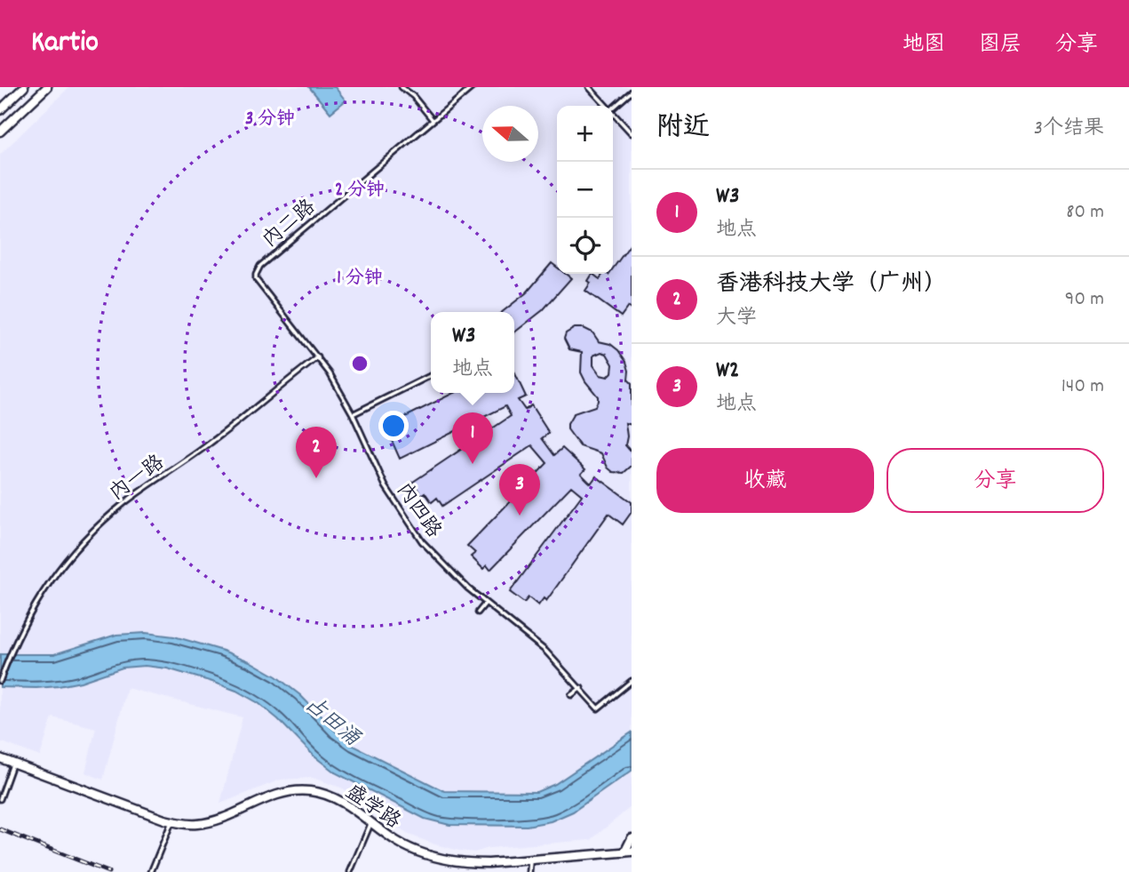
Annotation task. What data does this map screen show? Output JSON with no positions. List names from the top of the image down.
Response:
{
  "streets": {
    "street": ["盛学路"],
    "lane": ["内二路", "内一路", "内四路"]
  },
  "crossings": [
    ["内二路", "内四路"],
    ["内一路", "内四路"]
  ],
  "water": ["占田涌"],
  "north": "left",
  "page": {
    "header": "Kartio",
    "nav": ["地图", "图层", "分享"],
    "heading": ["附近", "3个结果"],
    "map_buttons": ["+", "−"],
    "list": [
      {
        "mark": "1",
        "name": "W3",
        "note": "地点",
        "value": "80 m"
      },
      {
        "mark": "2",
        "name": "香港科技大学（广州）",
        "note": "大学",
        "value": "90 m"
      },
      {
        "mark": "3",
        "name": "W2",
        "note": "地点",
        "value": "140 m"
      }
    ],
    "popup": ["W3", "地点"],
    "pins": ["1", "2", "3"],
    "buttons": ["收藏", "分享"]
  },
  "rings": ["3 分钟", "2 分钟", "1 分钟"]
}
